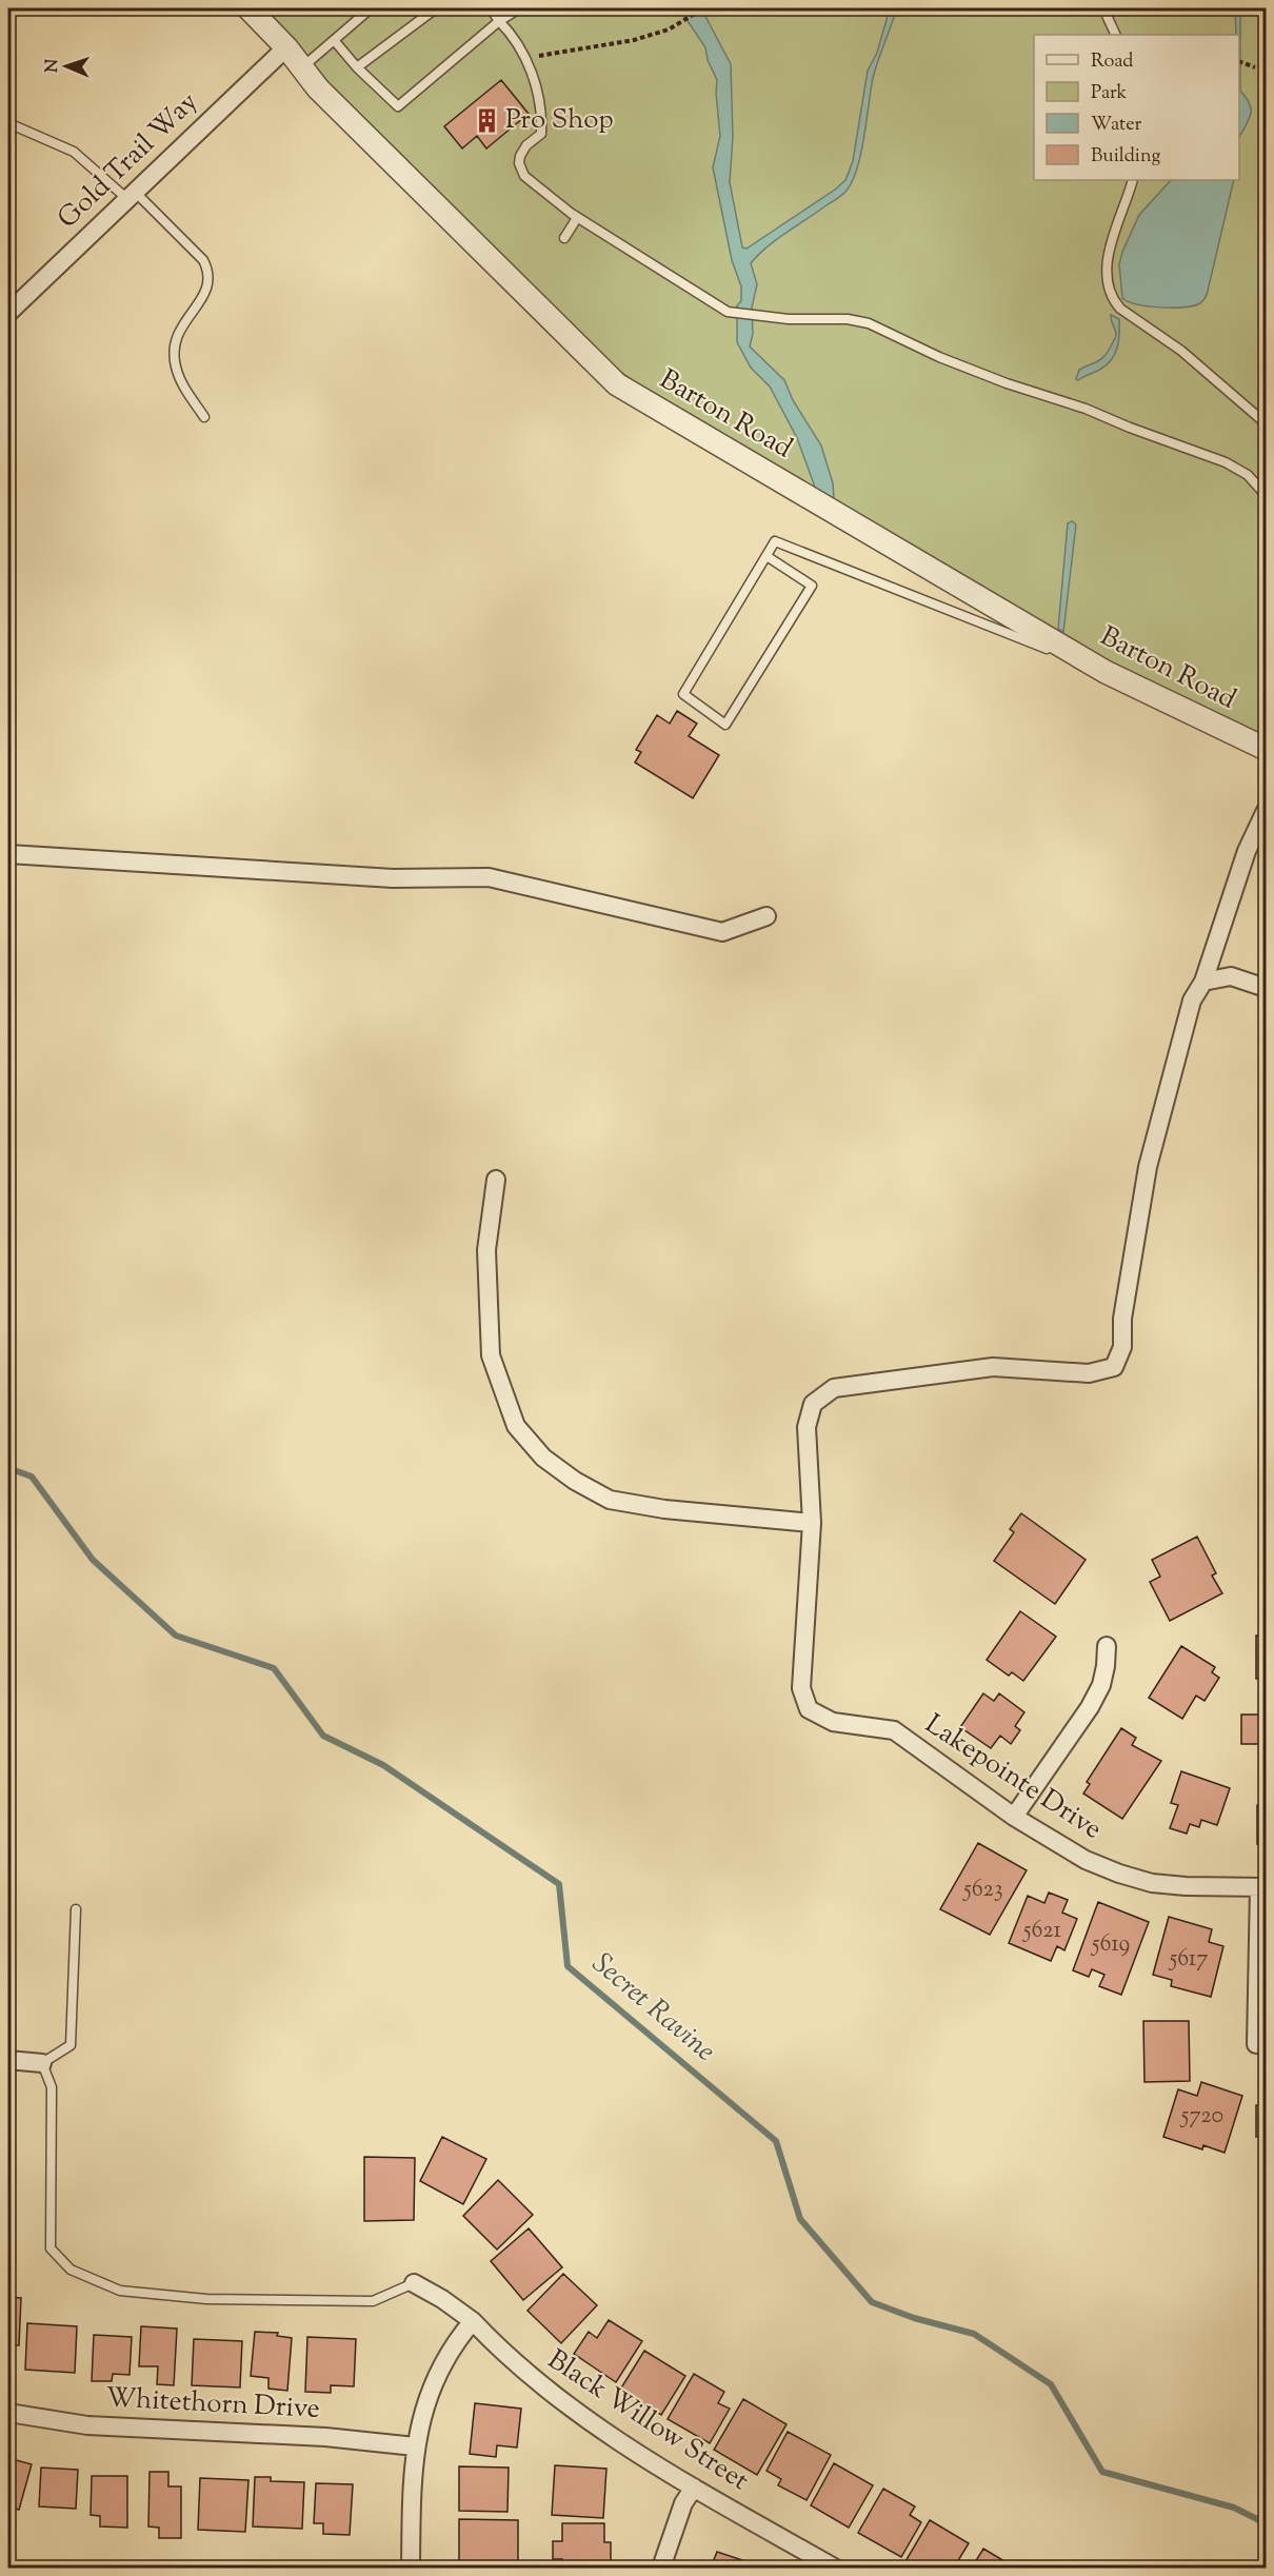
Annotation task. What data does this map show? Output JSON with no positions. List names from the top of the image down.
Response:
{
  "streets": {
    "street": [
      "Gold Trail Way",
      "Barton Road",
      "Lakepointe Drive",
      "Whitethorn Drive",
      "Black Willow Street"
    ]
  },
  "crossings": [
    ["Gold Trail Way", "Barton Road"]
  ],
  "water": ["Secret Ravine"],
  "places": {
    "building": ["Pro Shop"]
  },
  "house_numbers": [
    "5623",
    "5621",
    "5619",
    "5617",
    "5720"
  ],
  "legend": [
    "Road",
    "Park",
    "Water",
    "Building"
  ],
  "north": "left"
}
